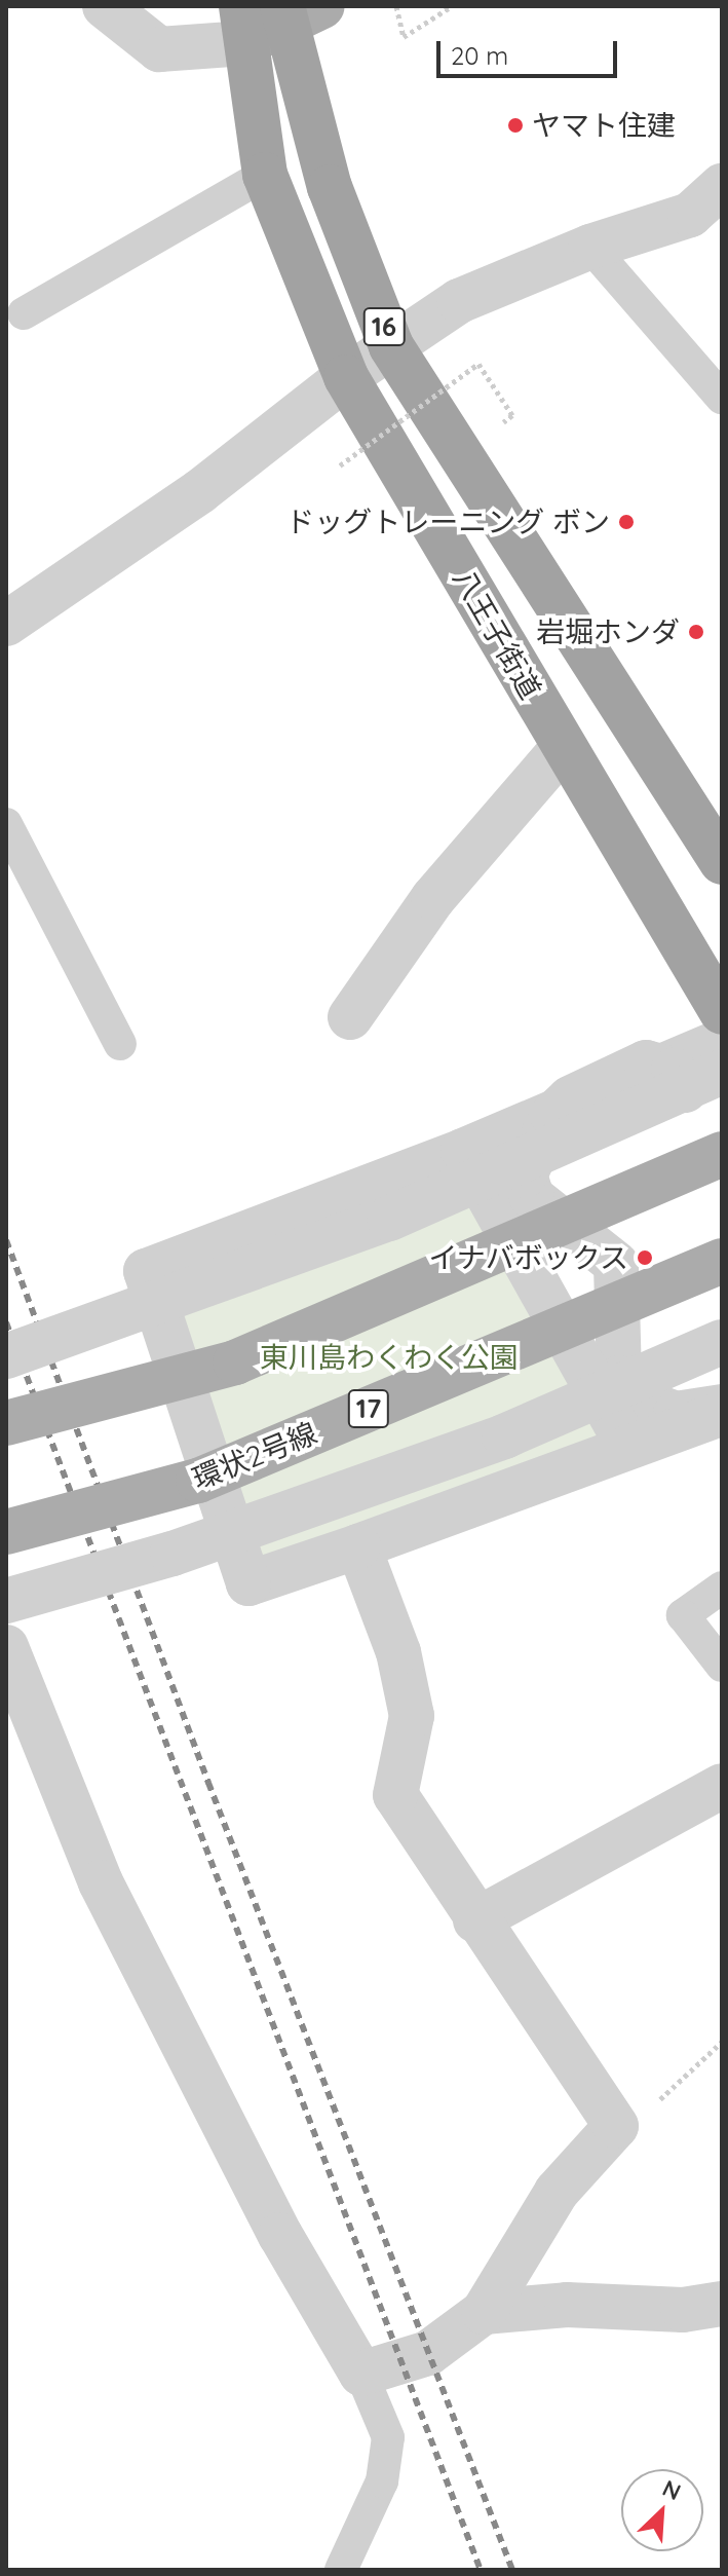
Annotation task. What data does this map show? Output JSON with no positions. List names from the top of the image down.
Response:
{
  "streets": {
    "highway": ["16", "八王子街道"],
    "main road": ["17", "環状2号線"]
  },
  "crossings": [
    ["16", "八王子街道"]
  ],
  "parks": ["東川島わくわく公園"],
  "places": [
    "ヤマト住建",
    "ドッグトレーニング ボン",
    "岩堀ホンダ",
    "イナバボックス"
  ],
  "scale_bar": "20 m",
  "north": "top right"
}
